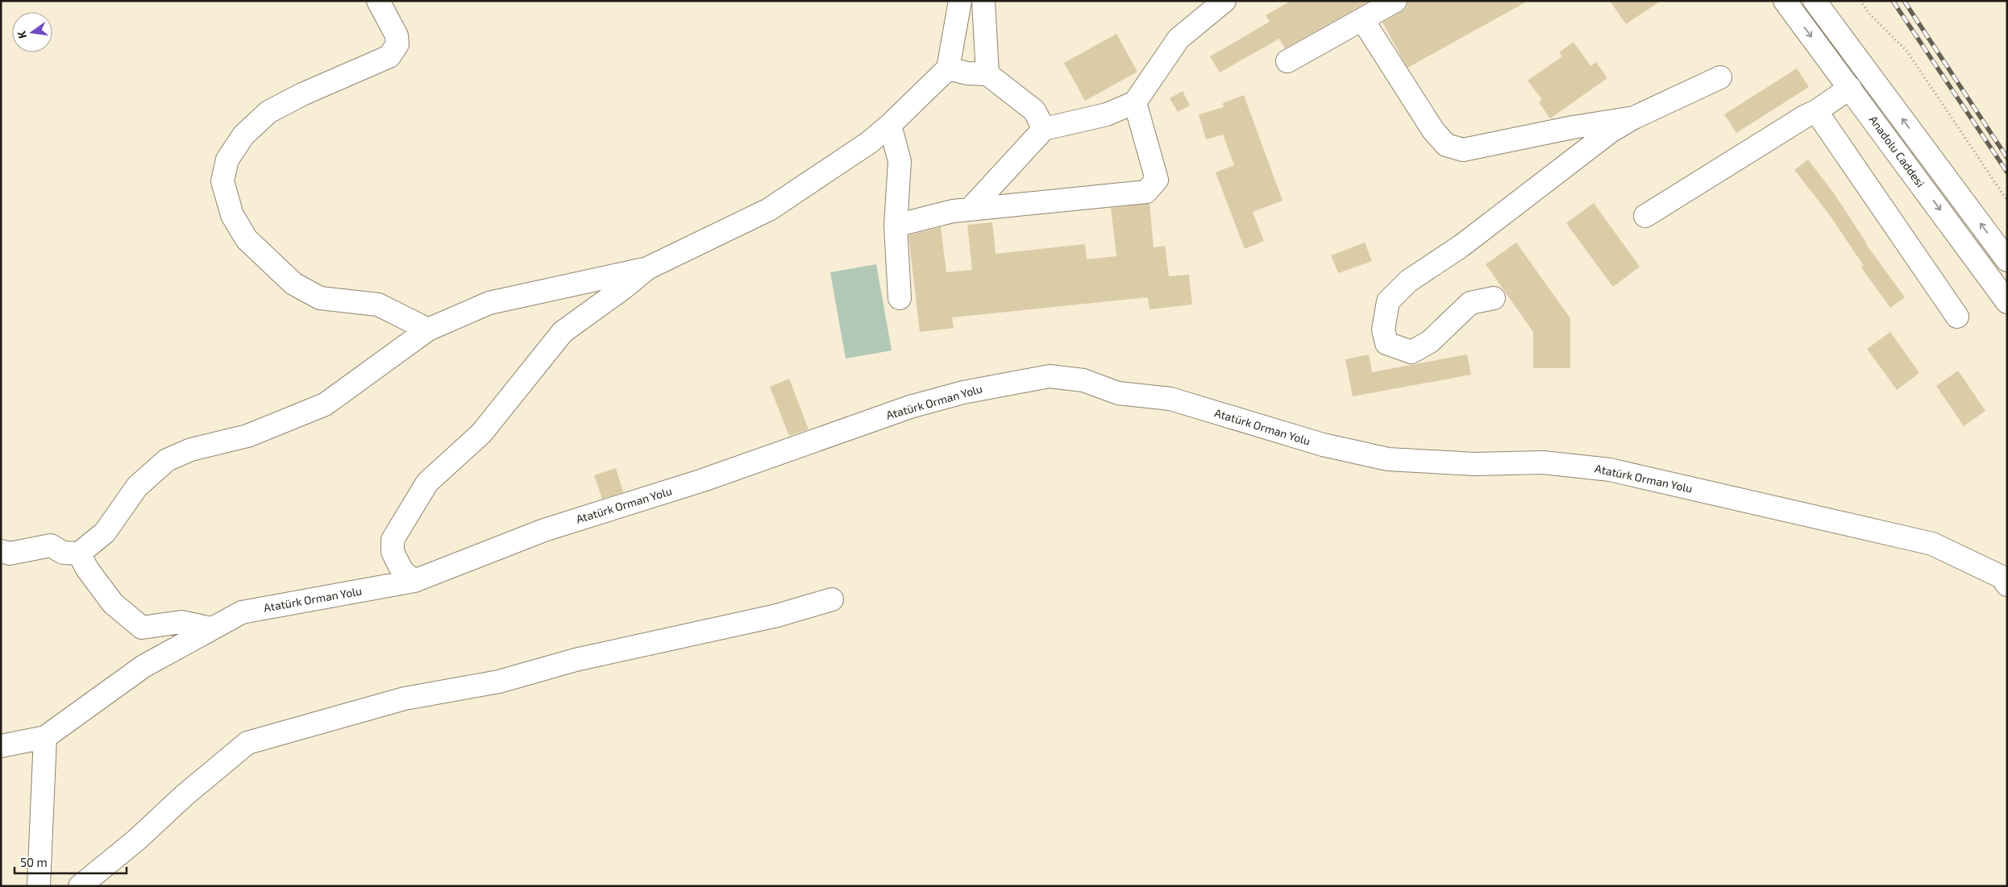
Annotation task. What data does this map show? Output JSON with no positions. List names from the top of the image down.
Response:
{
  "streets": {
    "main road": ["Anadolu Caddesi", "Atatürk Orman Yolu"]
  },
  "scale_bar": "50 m",
  "north": "left"
}
